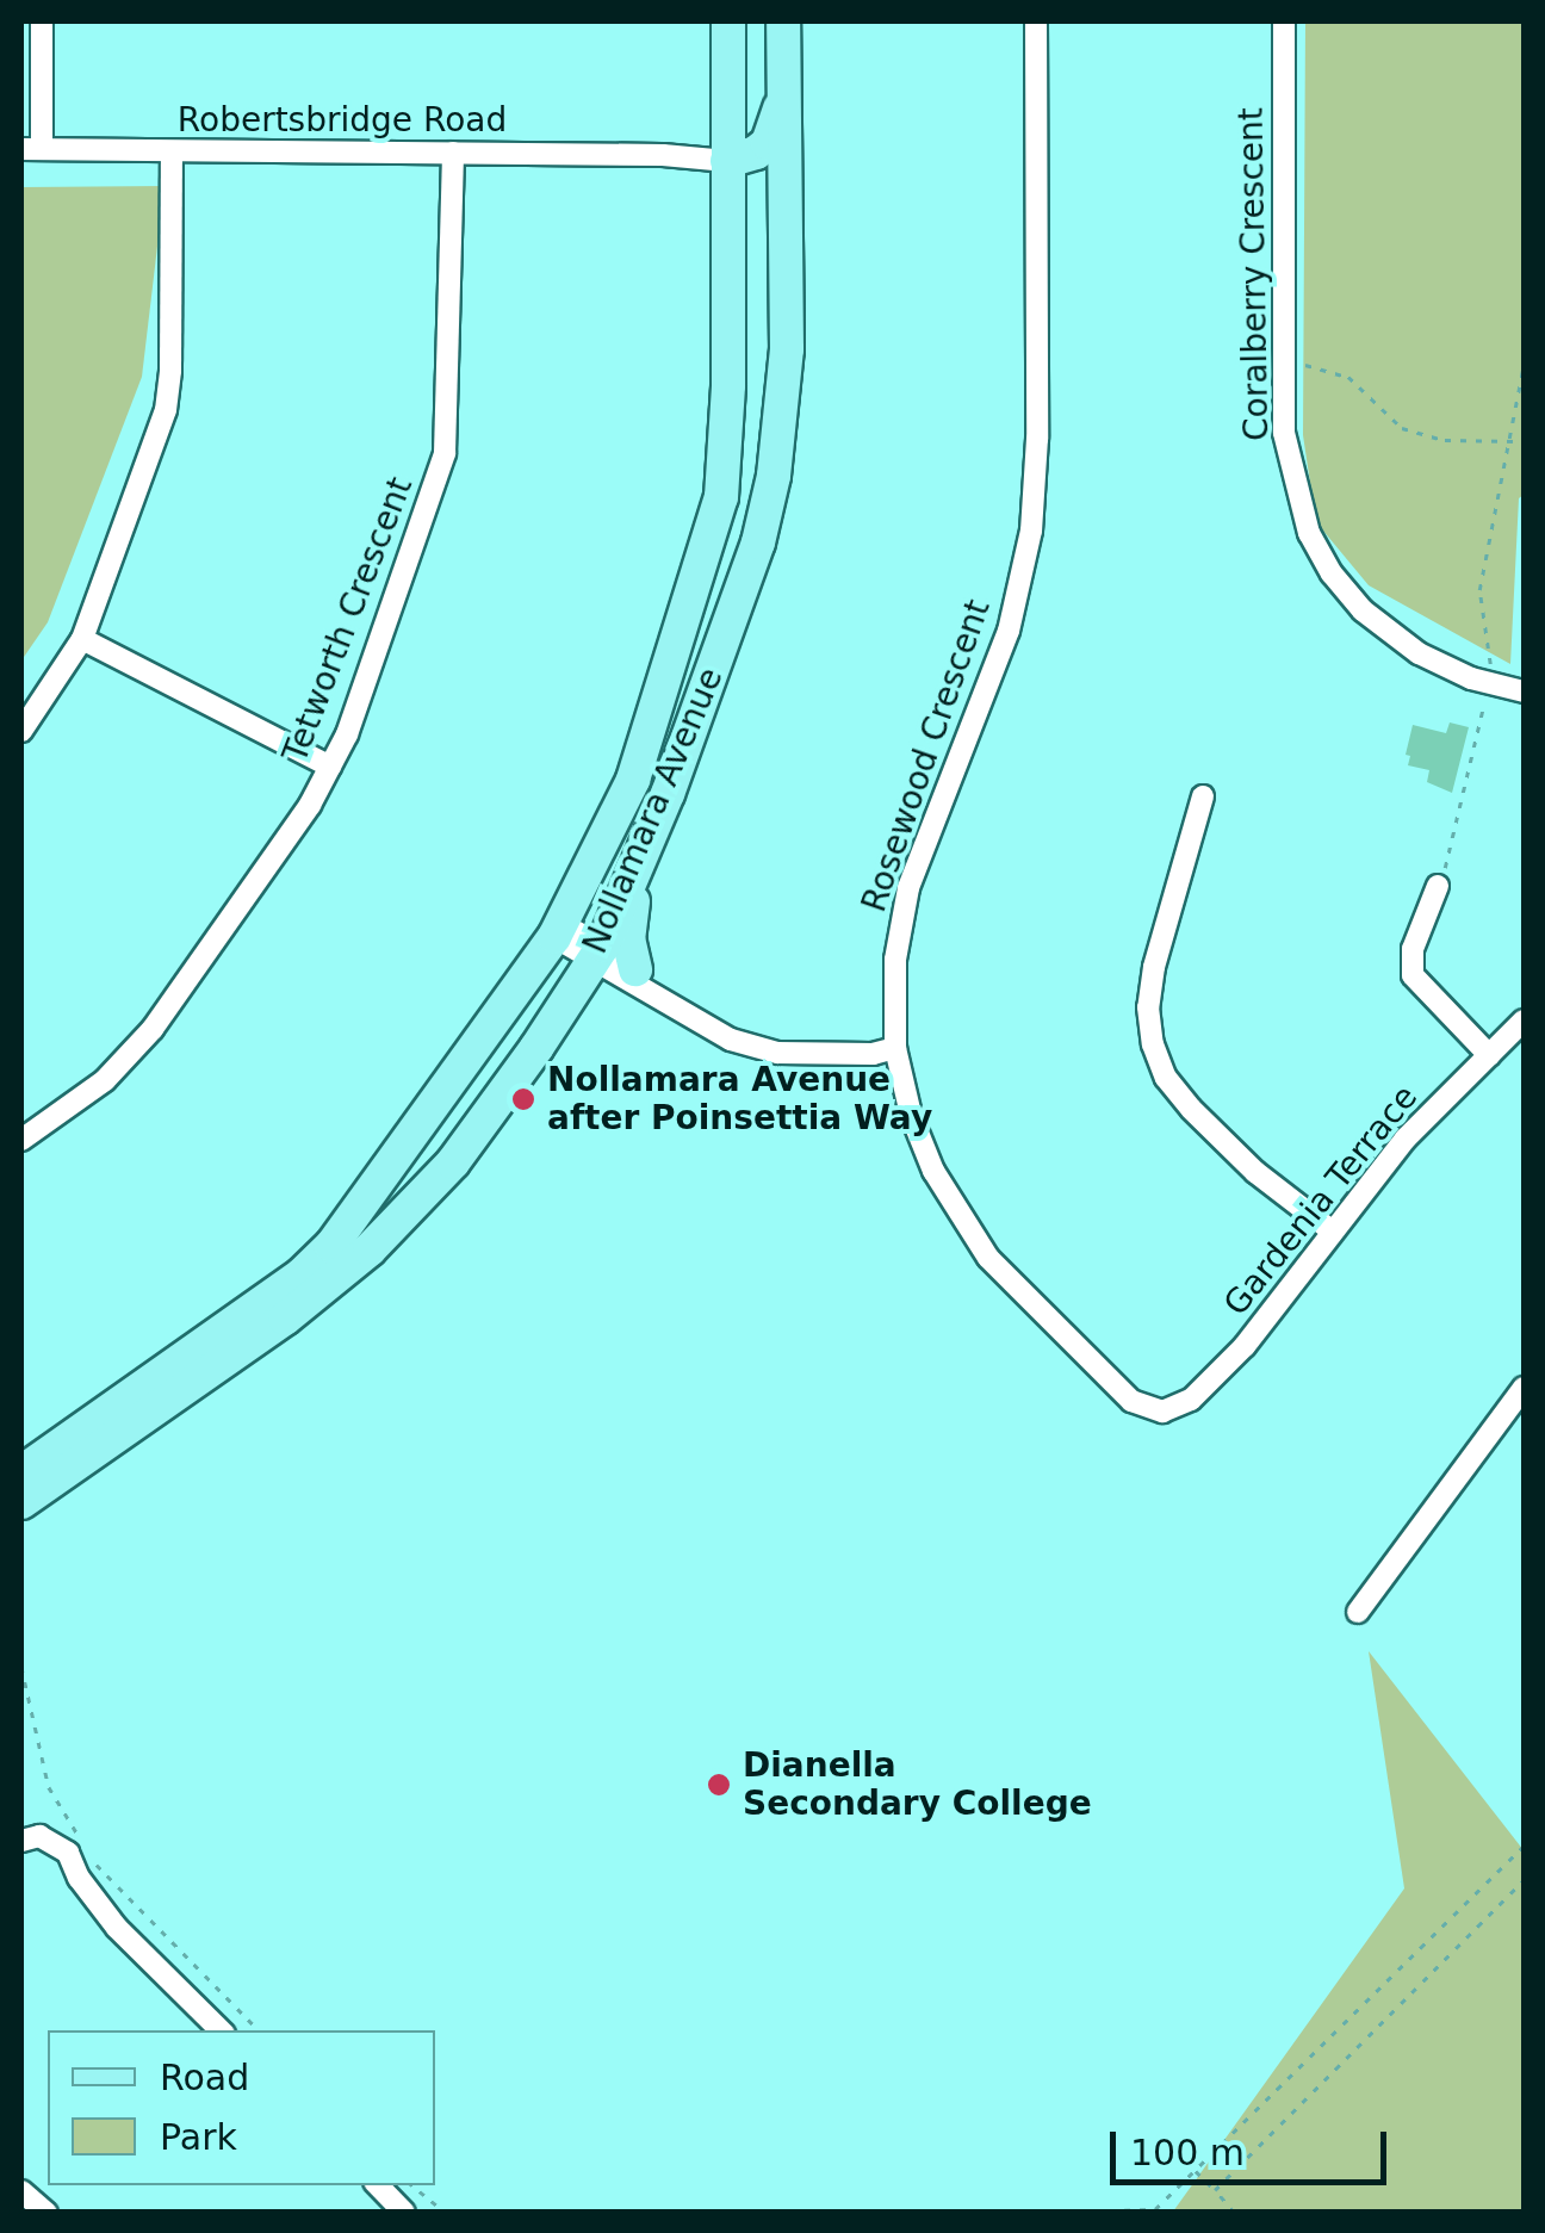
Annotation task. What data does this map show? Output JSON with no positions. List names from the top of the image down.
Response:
{
  "streets": {
    "main road": ["Nollamara Avenue"],
    "street": [
      "Robertsbridge Road",
      "Coralberry Crescent",
      "Tetworth Crescent",
      "Rosewood Crescent",
      "Gardenia Terrace"
    ]
  },
  "crossings": [
    ["Robertsbridge Road", "Tetworth Crescent"],
    ["Robertsbridge Road", "Nollamara Avenue"],
    ["Rosewood Crescent", "Gardenia Terrace"]
  ],
  "places": ["Nollamara Avenue after Poinsettia Way", "Dianella Secondary College"],
  "legend": ["Road", "Park"],
  "scale_bar": "100 m"
}
